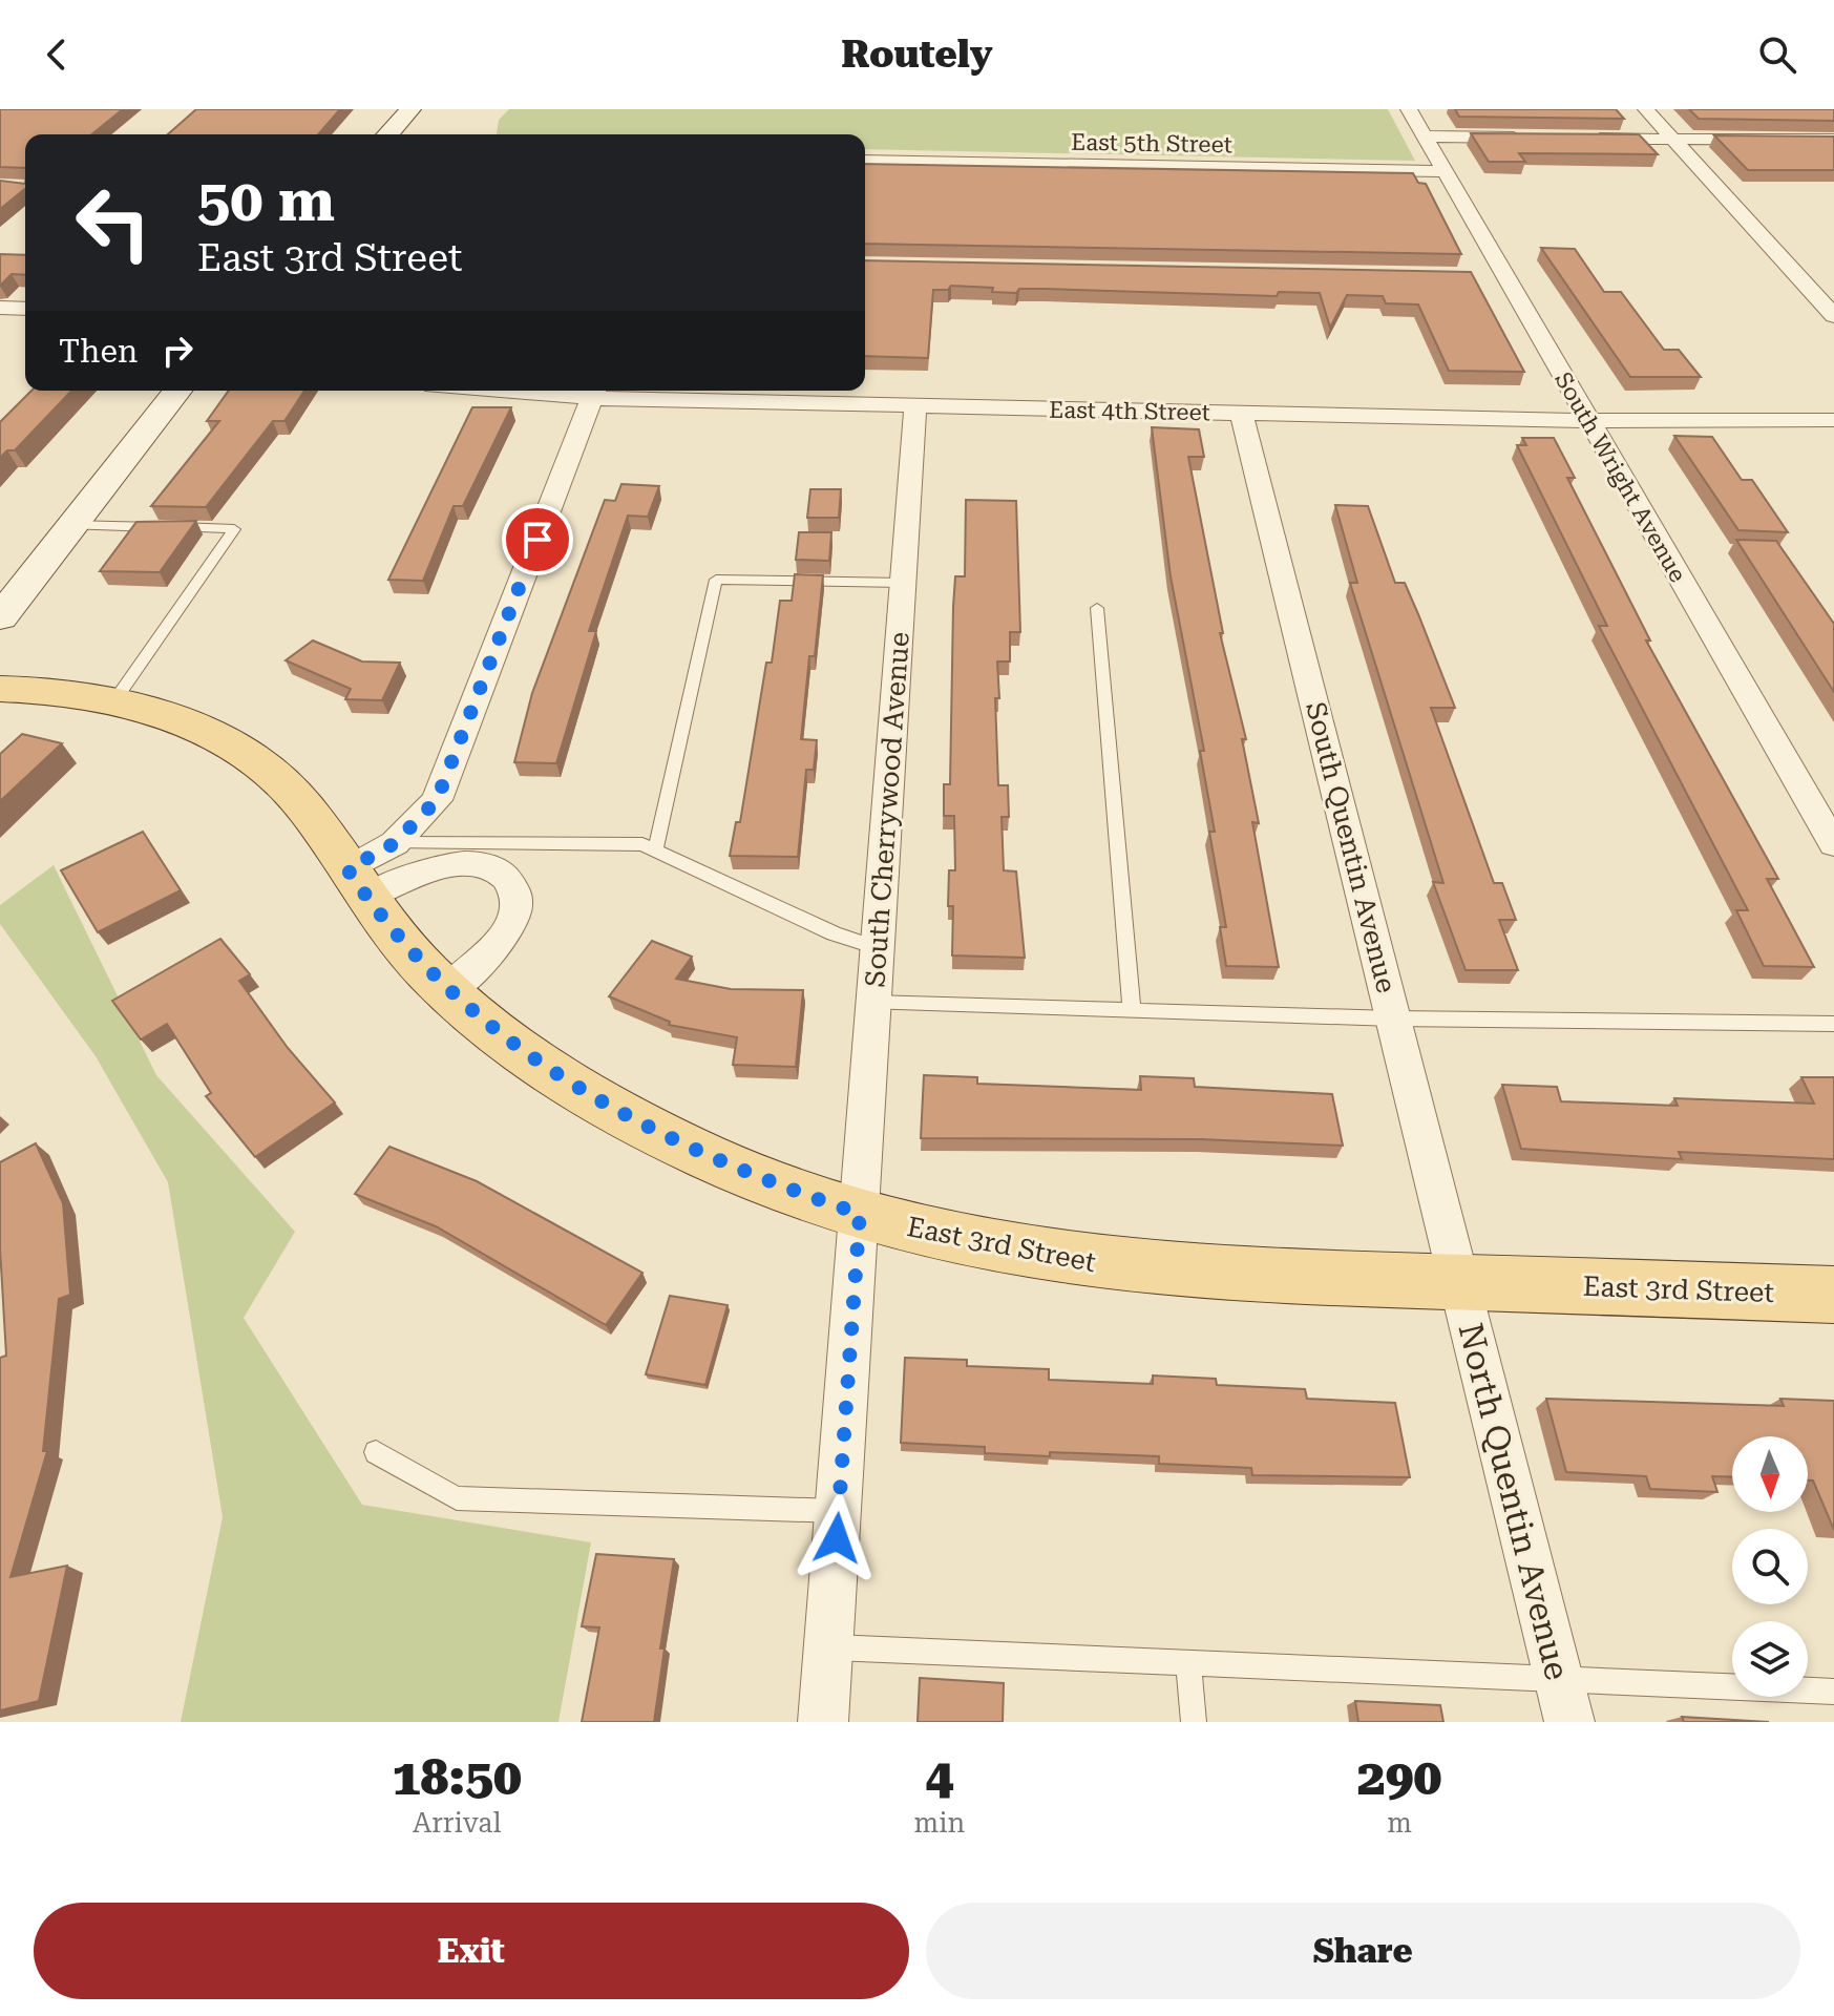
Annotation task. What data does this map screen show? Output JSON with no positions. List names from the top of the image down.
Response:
{
  "streets": {
    "main road": ["East 3rd Street"],
    "street": [
      "East 5th Street",
      "East 4th Street",
      "South Wright Avenue",
      "South Cherrywood Avenue",
      "South Quentin Avenue",
      "North Quentin Avenue"
    ]
  },
  "crossings": [
    ["East 5th Street", "South Wright Avenue"],
    ["East 4th Street", "South Wright Avenue"],
    ["East 4th Street", "South Cherrywood Avenue"],
    ["East 4th Street", "South Quentin Avenue"],
    ["South Cherrywood Avenue", "East 3rd Street"],
    ["South Quentin Avenue", "East 3rd Street"],
    ["South Quentin Avenue", "North Quentin Avenue"],
    ["East 3rd Street", "North Quentin Avenue"]
  ],
  "north": "bottom",
  "page": {
    "header": "Routely",
    "turn": ["50 m", "East 3rd Street"],
    "then": "Then",
    "eta": [
      "18:50",
      "Arrival",
      "4",
      "min",
      "290",
      "m"
    ],
    "buttons": ["Exit", "Share"]
  }
}
